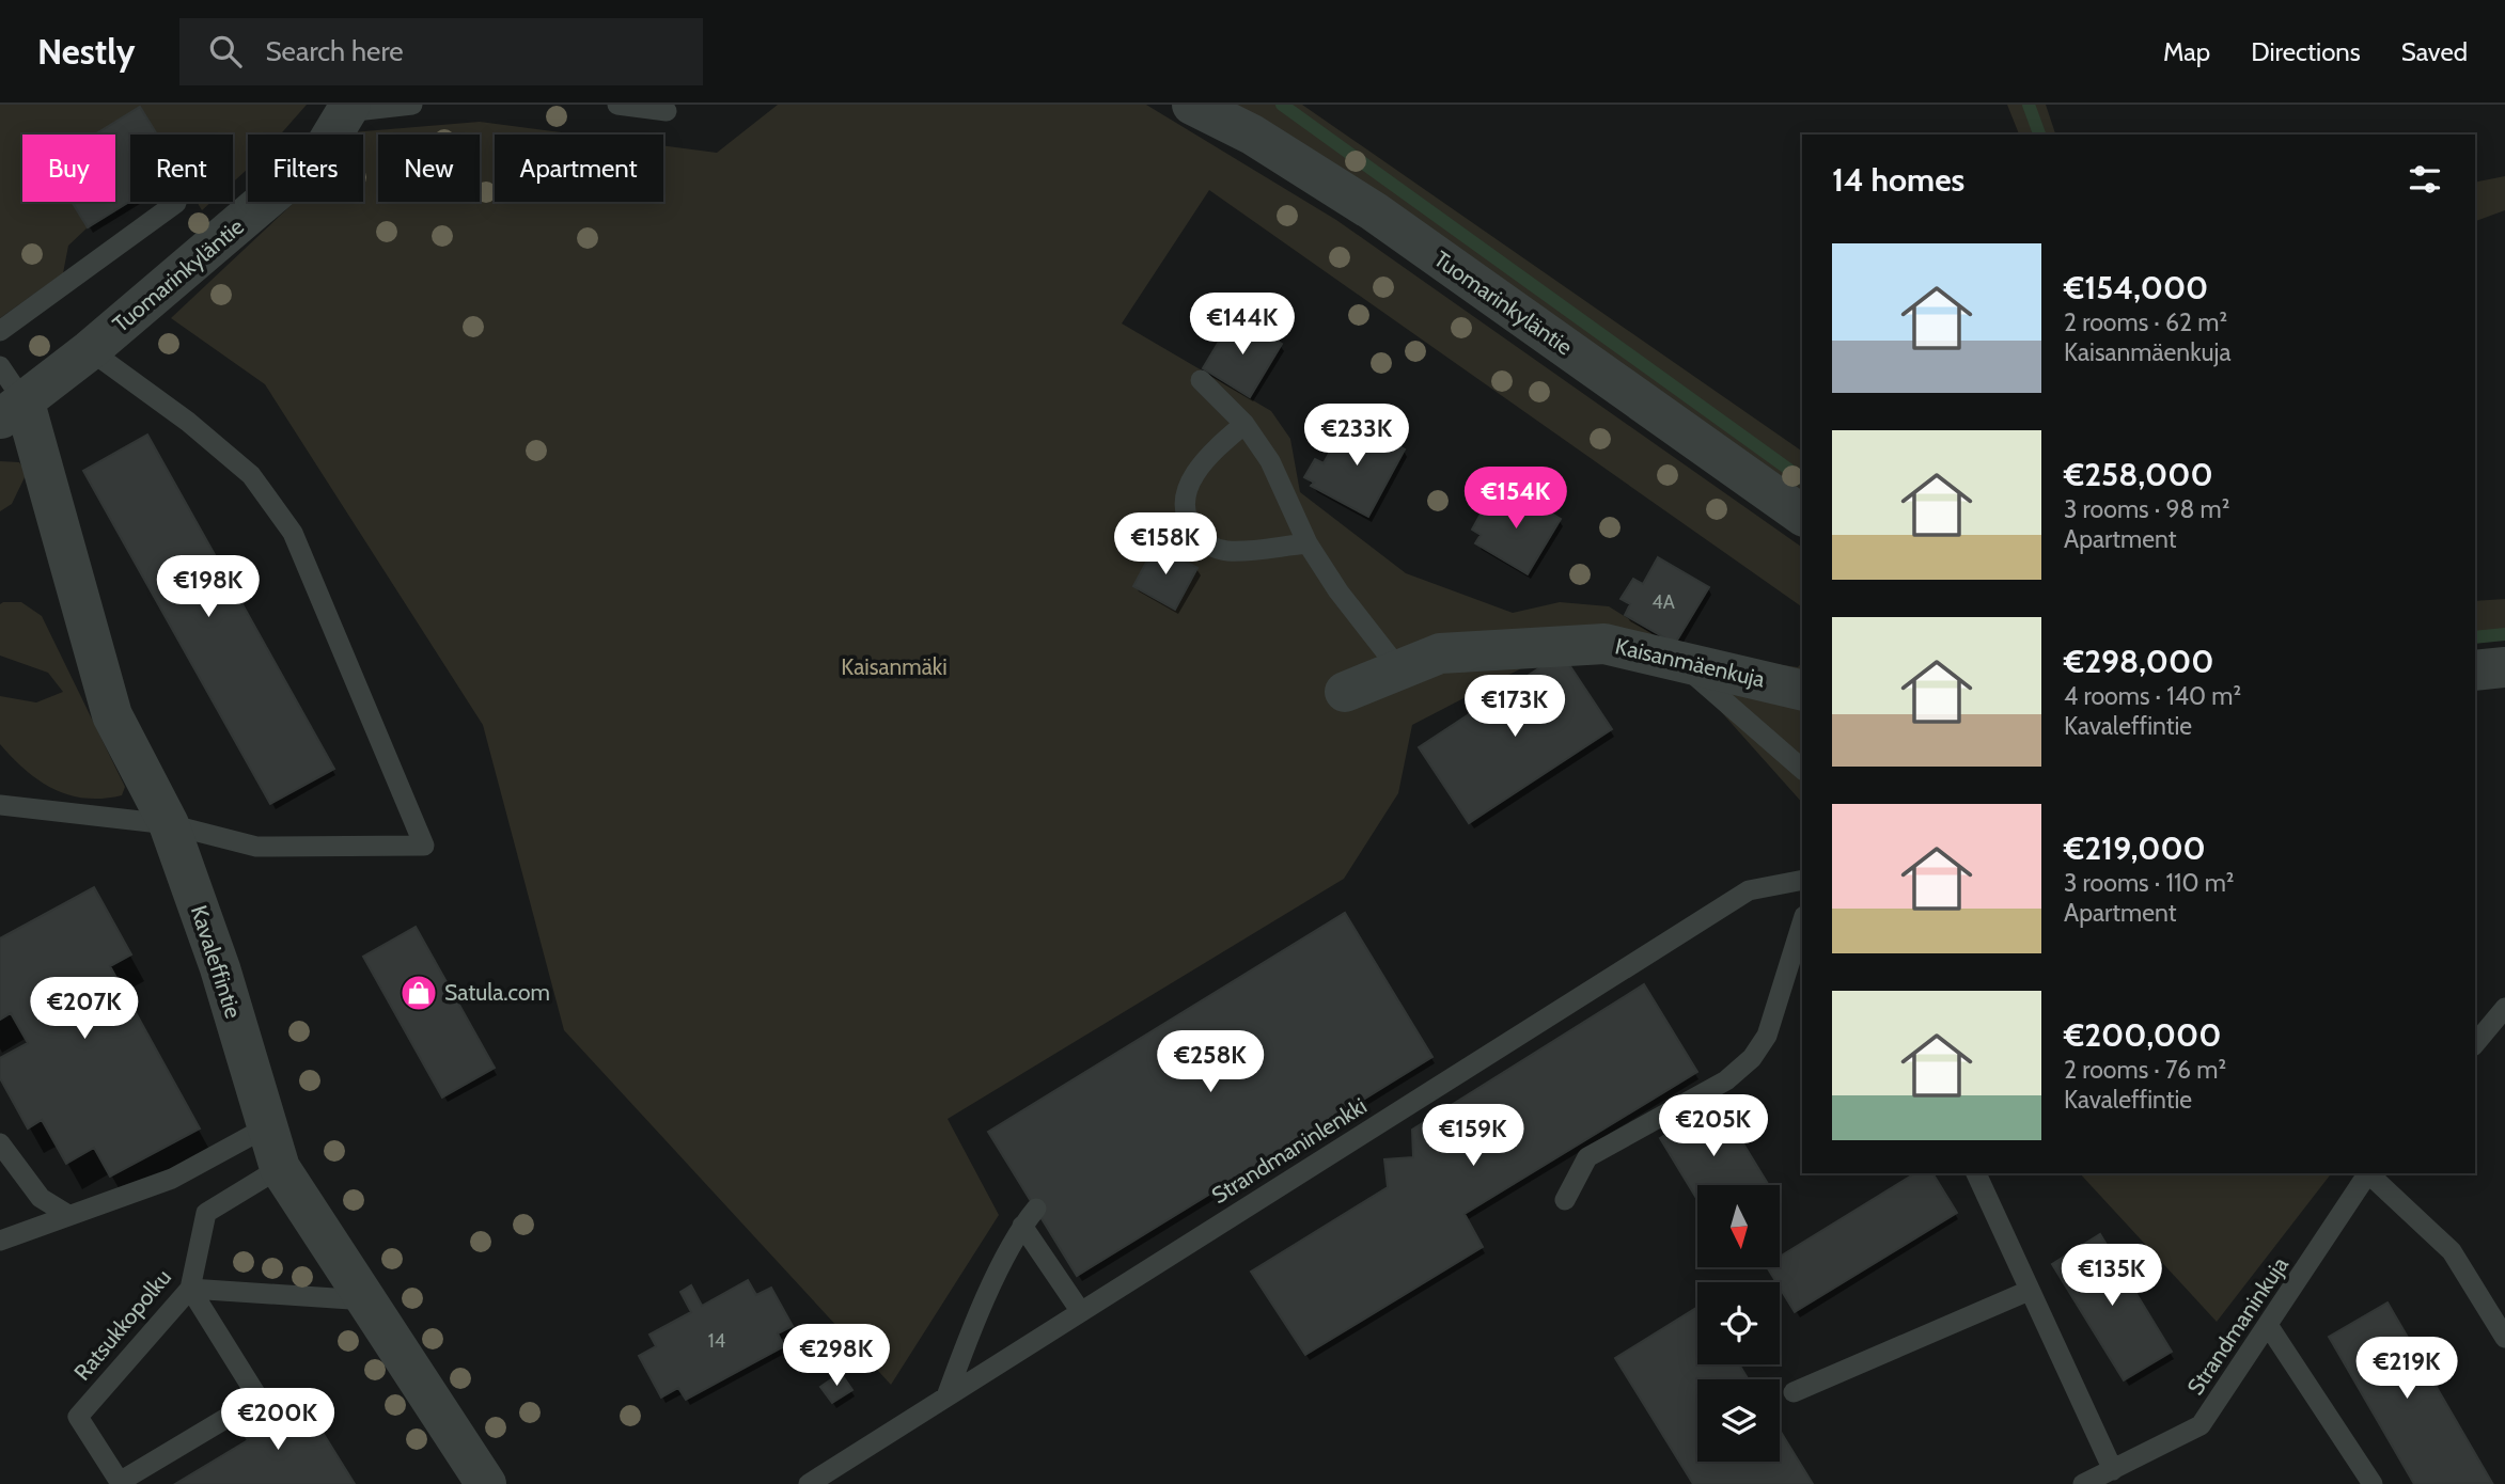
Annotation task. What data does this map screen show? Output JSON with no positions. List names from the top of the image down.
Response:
{
  "streets": {
    "street": ["Tuomarinkyläntie", "Kaisanmäenkuja", "Kavaleffintie"],
    "lane": ["Strandmaninlenkki", "Ratsukkopolku", "Strandmaninkuja"]
  },
  "crossings": [
    ["Tuomarinkyläntie", "Kavaleffintie"],
    ["Kavaleffintie", "Ratsukkopolku"]
  ],
  "parks": ["Kaisanmäki"],
  "places": {
    "shop": ["Satula.com"]
  },
  "house_numbers": ["4A", "14"],
  "north": "bottom",
  "page": {
    "header": "Nestly",
    "search": "Search here",
    "nav": ["Map", "Directions", "Saved"],
    "chip": [
      "Buy",
      "Rent",
      "Filters",
      "New",
      "Apartment"
    ],
    "heading": "14 homes",
    "list": [
      {
        "name": "€154,000",
        "note": "2 rooms · 62 m² · Kaisanmäenkuja"
      },
      {
        "name": "€258,000",
        "note": "3 rooms · 98 m² · Apartment"
      },
      {
        "name": "€298,000",
        "note": "4 rooms · 140 m² · Kavaleffintie"
      },
      {
        "name": "€219,000",
        "note": "3 rooms · 110 m² · Apartment"
      },
      {
        "name": "€200,000",
        "note": "2 rooms · 76 m² · Kavaleffintie"
      }
    ],
    "price": [
      "€144K",
      "€233K",
      "€154K",
      "€158K",
      "€198K",
      "€173K",
      "€207K",
      "€258K",
      "€205K",
      "€159K",
      "€135K",
      "€298K",
      "€219K",
      "€200K"
    ]
  }
}
